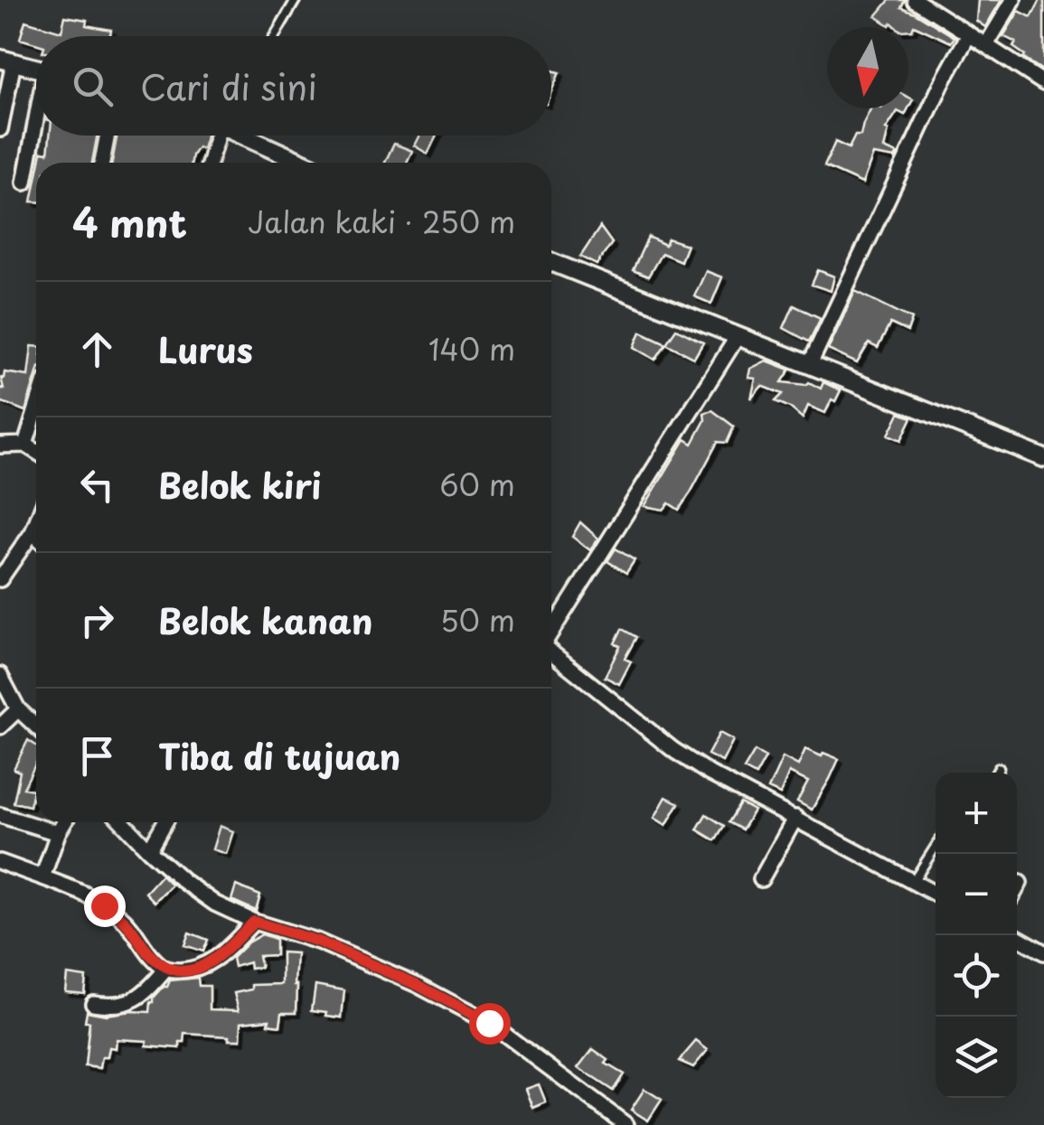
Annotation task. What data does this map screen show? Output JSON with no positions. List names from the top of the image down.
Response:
{
  "north": "bottom",
  "page": {
    "search": "Cari di sini",
    "heading": ["4 mnt", "Jalan kaki · 250 m"],
    "list": [
      ["Lurus", "140 m"],
      ["Belok kiri", "60 m"],
      ["Belok kanan", "50 m"],
      "Tiba di tujuan"
    ],
    "map_buttons": ["+", "−"]
  }
}
